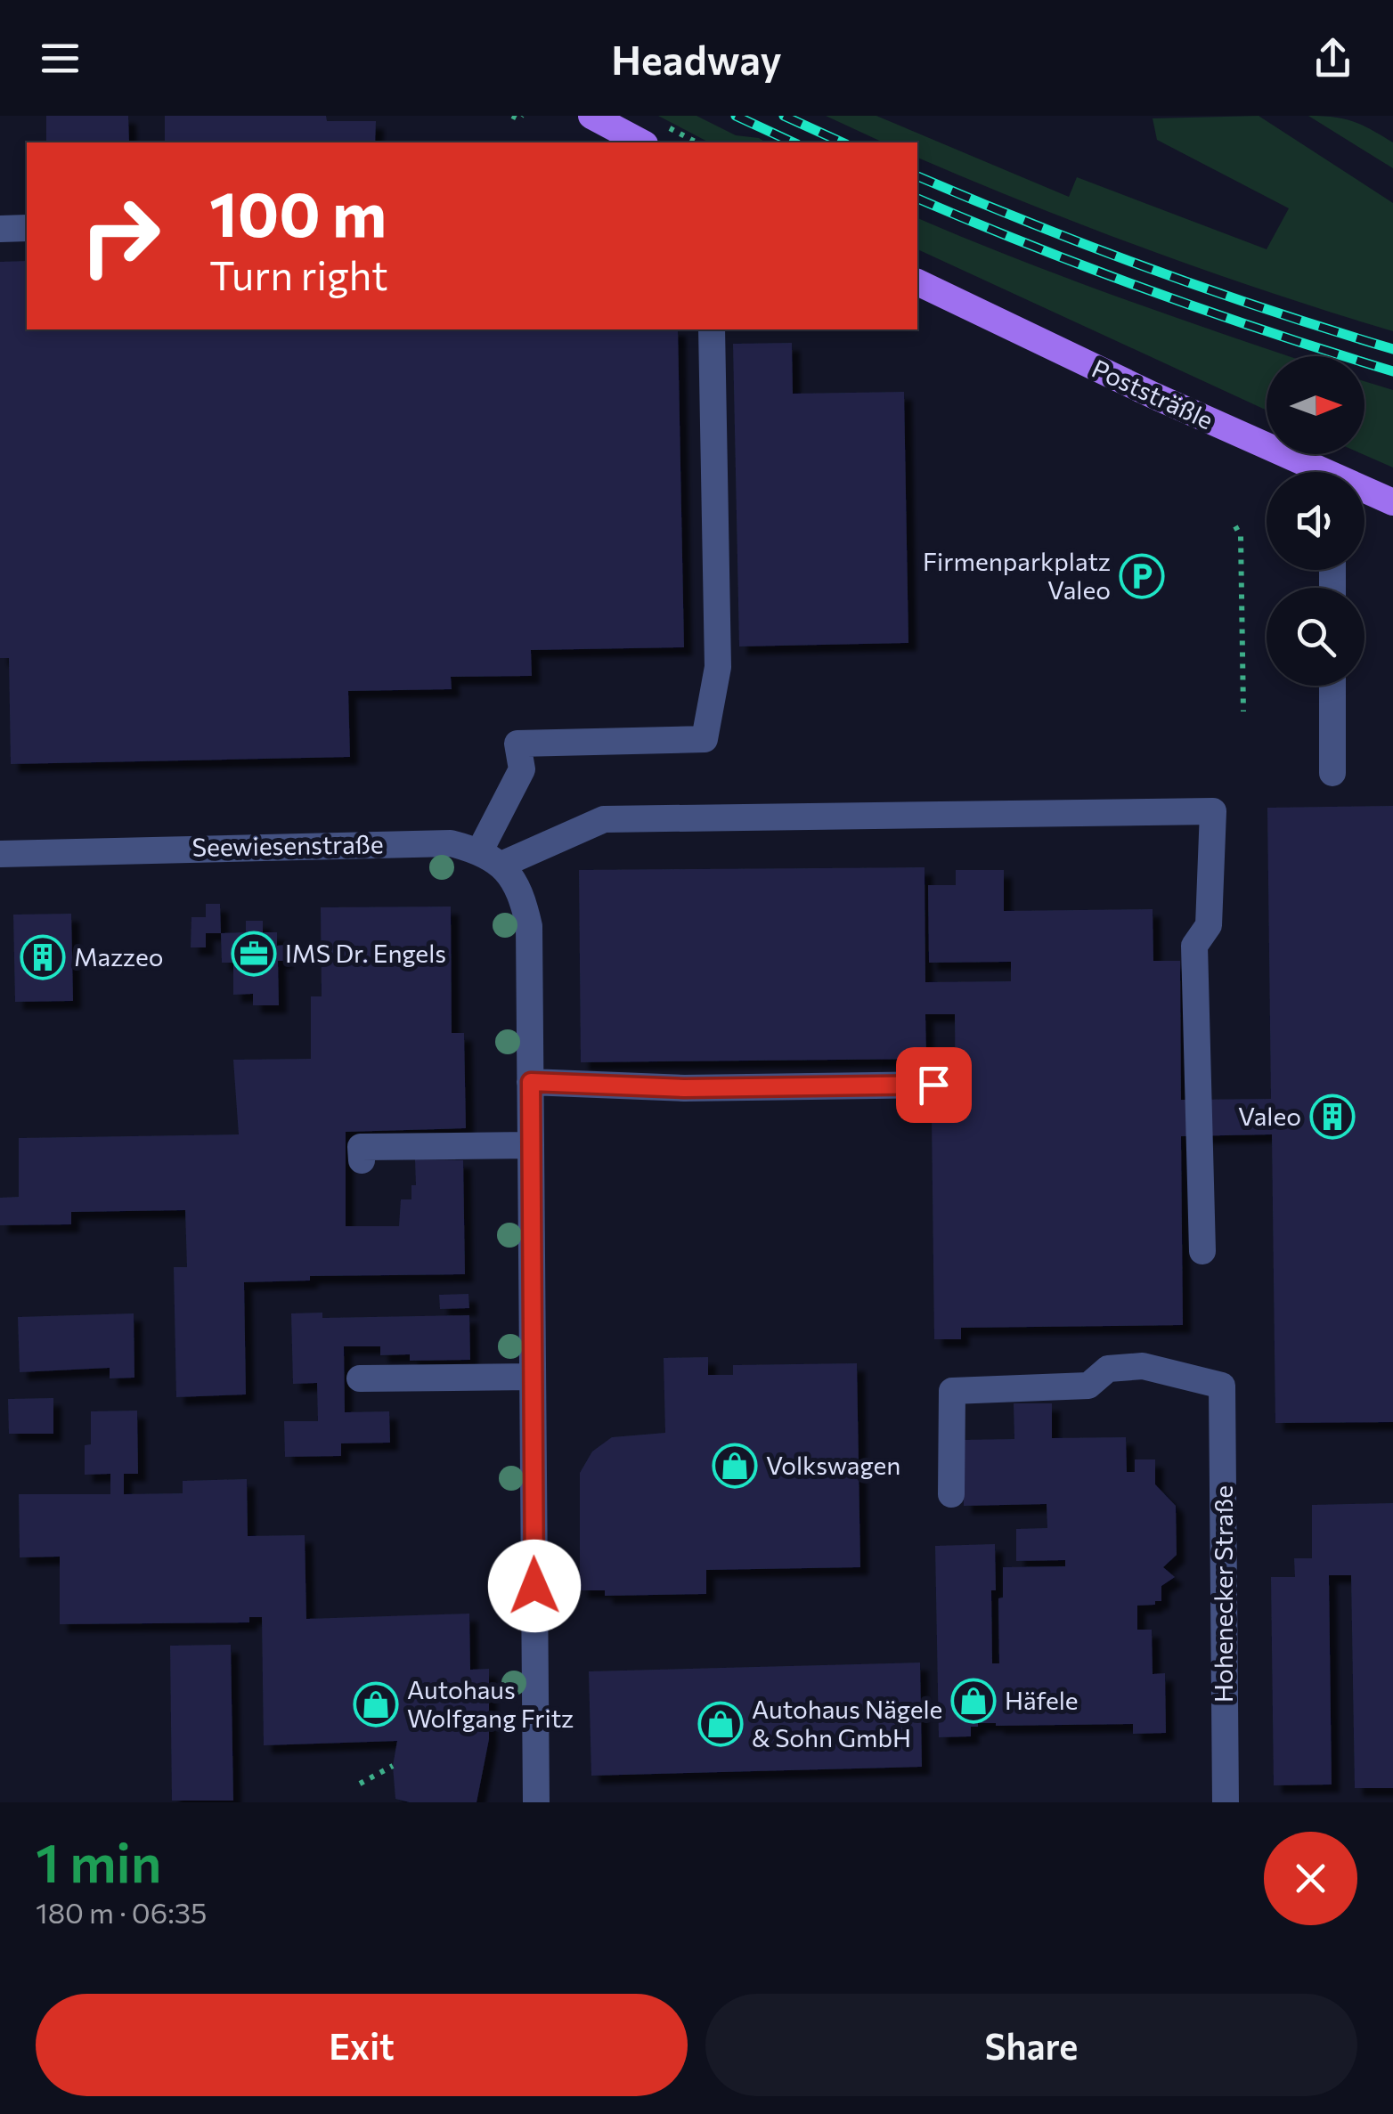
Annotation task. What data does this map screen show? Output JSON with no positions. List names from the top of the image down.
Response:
{
  "streets": {
    "main road": ["Poststräßle"],
    "street": ["Seewiesenstraße", "Hohenecker Straße"]
  },
  "places": {
    "parking": ["Firmenparkplatz Valeo"],
    "office": ["IMS Dr. Engels"],
    "building": ["Mazzeo", "Valeo"],
    "shop": [
      "Volkswagen",
      "Häfele",
      "Autohaus Wolfgang Fritz",
      "Autohaus Nägele & Sohn GmbH"
    ]
  },
  "north": "right",
  "page": {
    "header": "Headway",
    "turn": ["100 m", "Turn right"],
    "heading": ["1 min", "180 m · 06:35"],
    "buttons": ["Exit", "Share"]
  }
}
